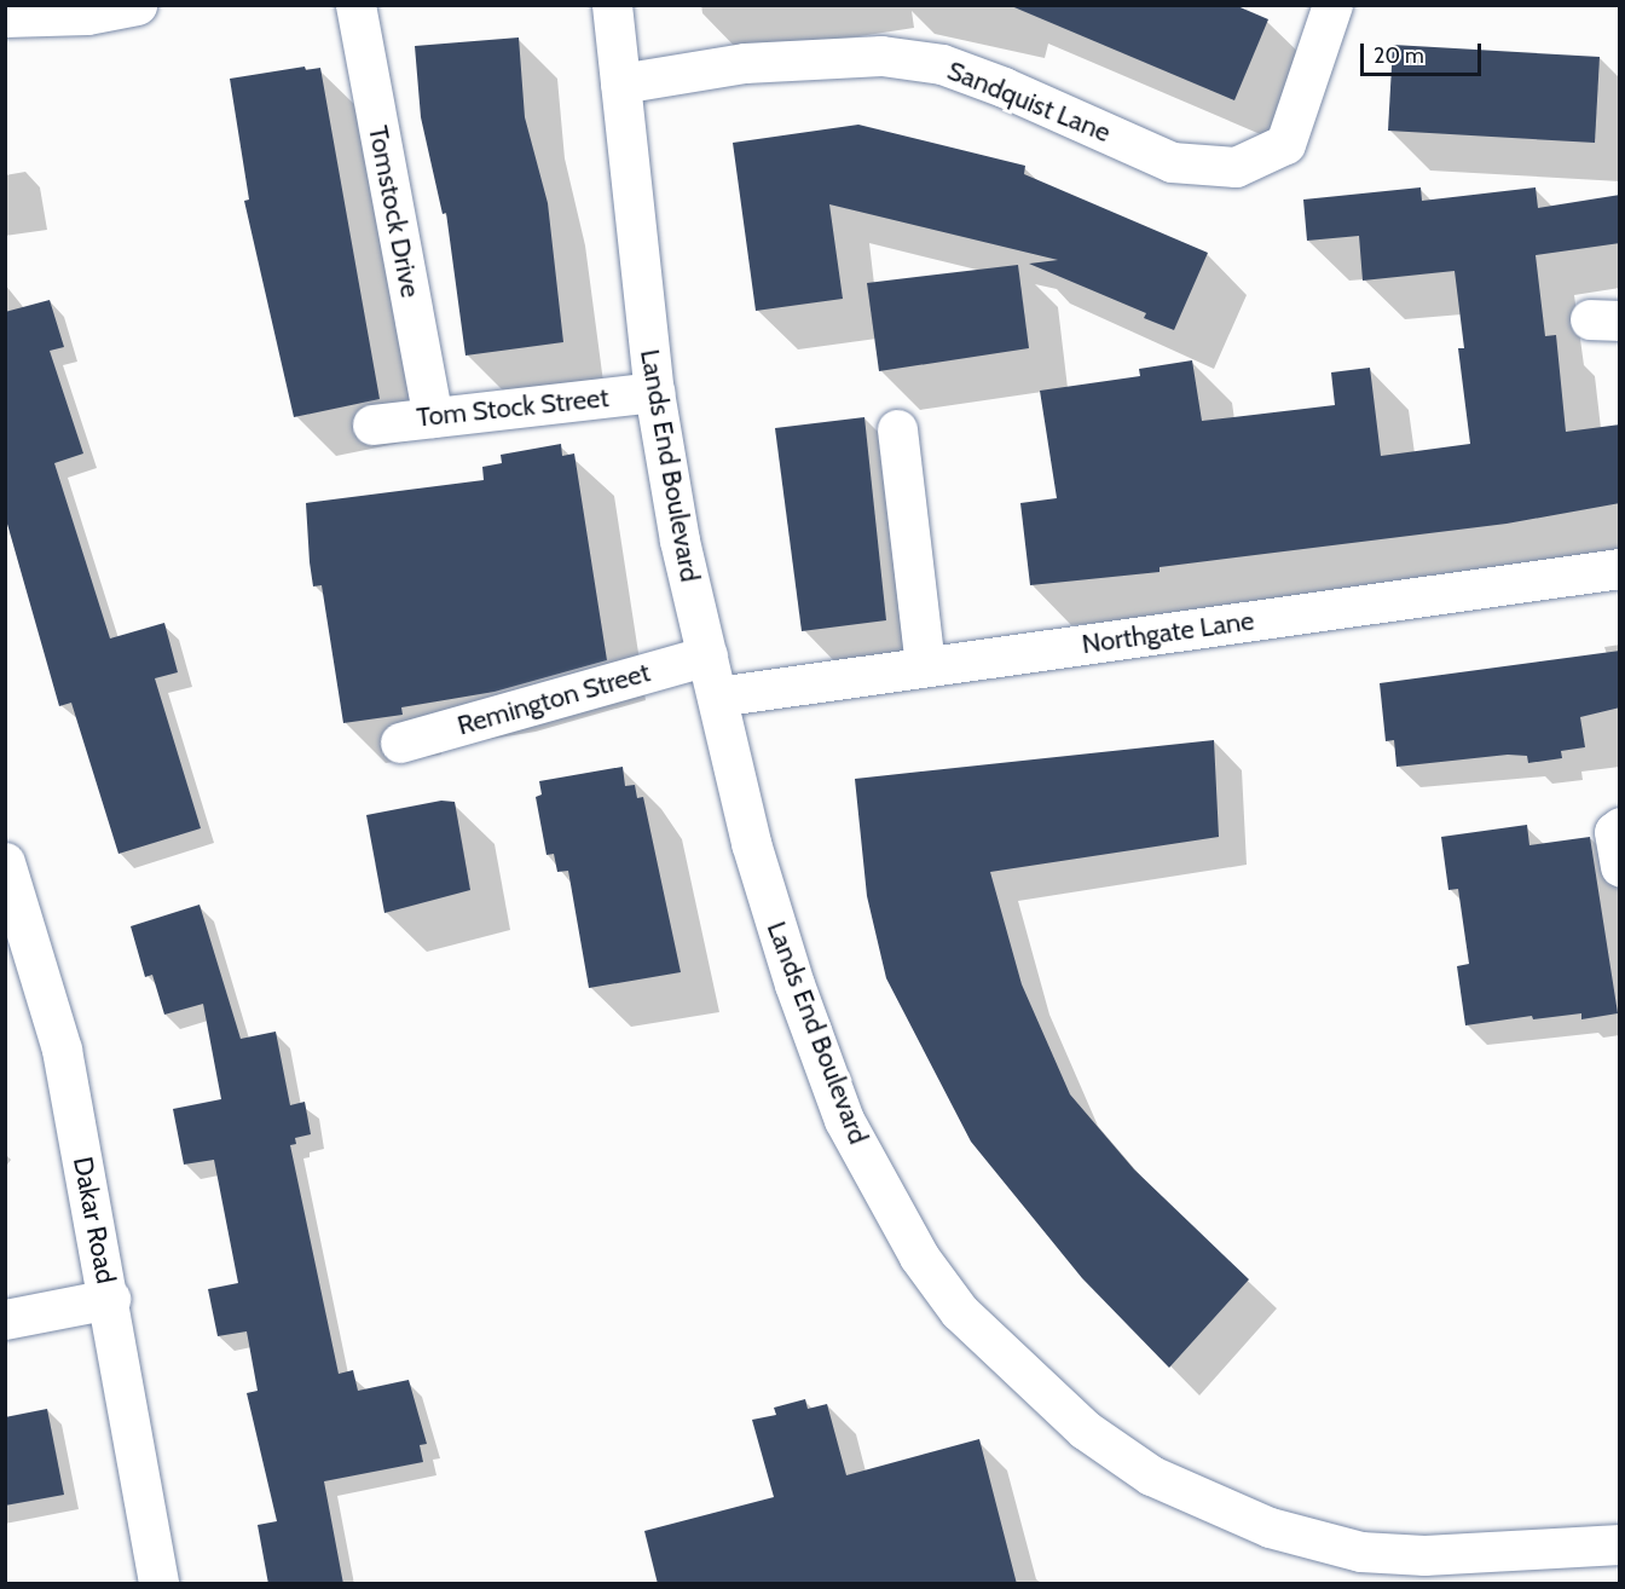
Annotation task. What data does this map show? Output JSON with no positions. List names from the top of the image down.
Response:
{
  "streets": {
    "street": [
      "Sandquist Lane",
      "Tomstock Drive",
      "Tom Stock Street",
      "Lands End Boulevard",
      "Northgate Lane",
      "Remington Street",
      "Dakar Road"
    ]
  },
  "crossings": [
    ["Sandquist Lane", "Lands End Boulevard"],
    ["Tomstock Drive", "Tom Stock Street"],
    ["Tom Stock Street", "Lands End Boulevard"],
    ["Lands End Boulevard", "Northgate Lane"],
    ["Lands End Boulevard", "Remington Street"]
  ],
  "scale_bar": "20 m"
}
